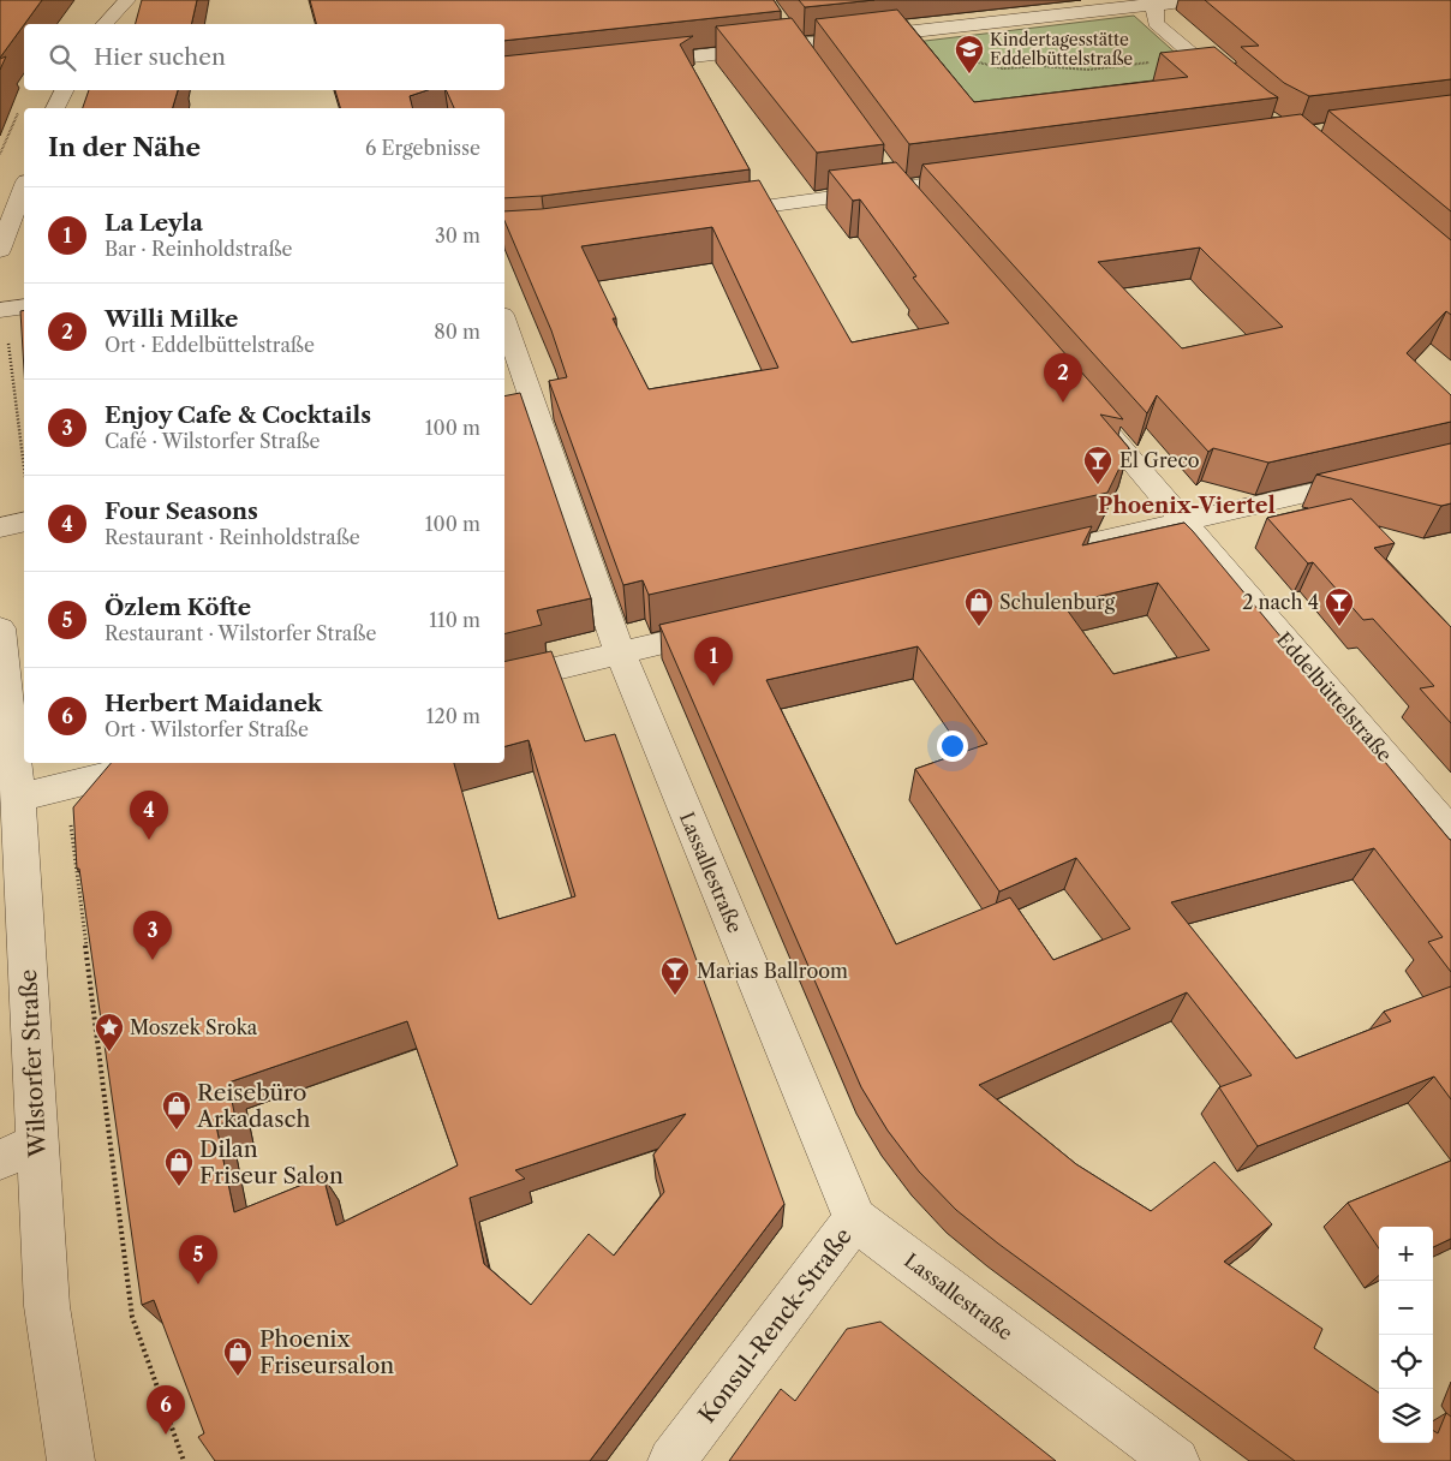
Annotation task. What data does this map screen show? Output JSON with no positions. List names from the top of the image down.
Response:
{
  "streets": {
    "street": [
      "Eddelbüttelstraße",
      "Lassallestraße",
      "Wilstorfer Straße",
      "Konsul-Renck-Straße"
    ]
  },
  "crossings": [
    ["Lassallestraße", "Konsul-Renck-Straße"]
  ],
  "districts": ["Phoenix-Viertel"],
  "places": {
    "school or university": ["Kindertagesstätte Eddelbüttelstraße"],
    "bar": ["El Greco", "2 nach 4", "Marias Ballroom"],
    "shop": [
      "Schulenburg",
      "Reisebüro Arkadasch",
      "Dilan Friseur Salon",
      "Phoenix Friseursalon"
    ],
    "place": ["Moszek Sroka"]
  },
  "page": {
    "search": "Hier suchen",
    "heading": ["In der Nähe", "6 Ergebnisse"],
    "list": [
      {
        "mark": "1",
        "name": "La Leyla",
        "note": "Bar · Reinholdstraße",
        "value": "30 m"
      },
      {
        "mark": "2",
        "name": "Willi Milke",
        "note": "Ort · Eddelbüttelstraße",
        "value": "80 m"
      },
      {
        "mark": "3",
        "name": "Enjoy Cafe & Cocktails",
        "note": "Café · Wilstorfer Straße",
        "value": "100 m"
      },
      {
        "mark": "4",
        "name": "Four Seasons",
        "note": "Restaurant · Reinholdstraße",
        "value": "100 m"
      },
      {
        "mark": "5",
        "name": "Özlem Köfte",
        "note": "Restaurant · Wilstorfer Straße",
        "value": "110 m"
      },
      {
        "mark": "6",
        "name": "Herbert Maidanek",
        "note": "Ort · Wilstorfer Straße",
        "value": "120 m"
      }
    ],
    "pins": [
      "2",
      "1",
      "4",
      "3",
      "5",
      "6"
    ],
    "map_buttons": ["+", "−"]
  }
}
